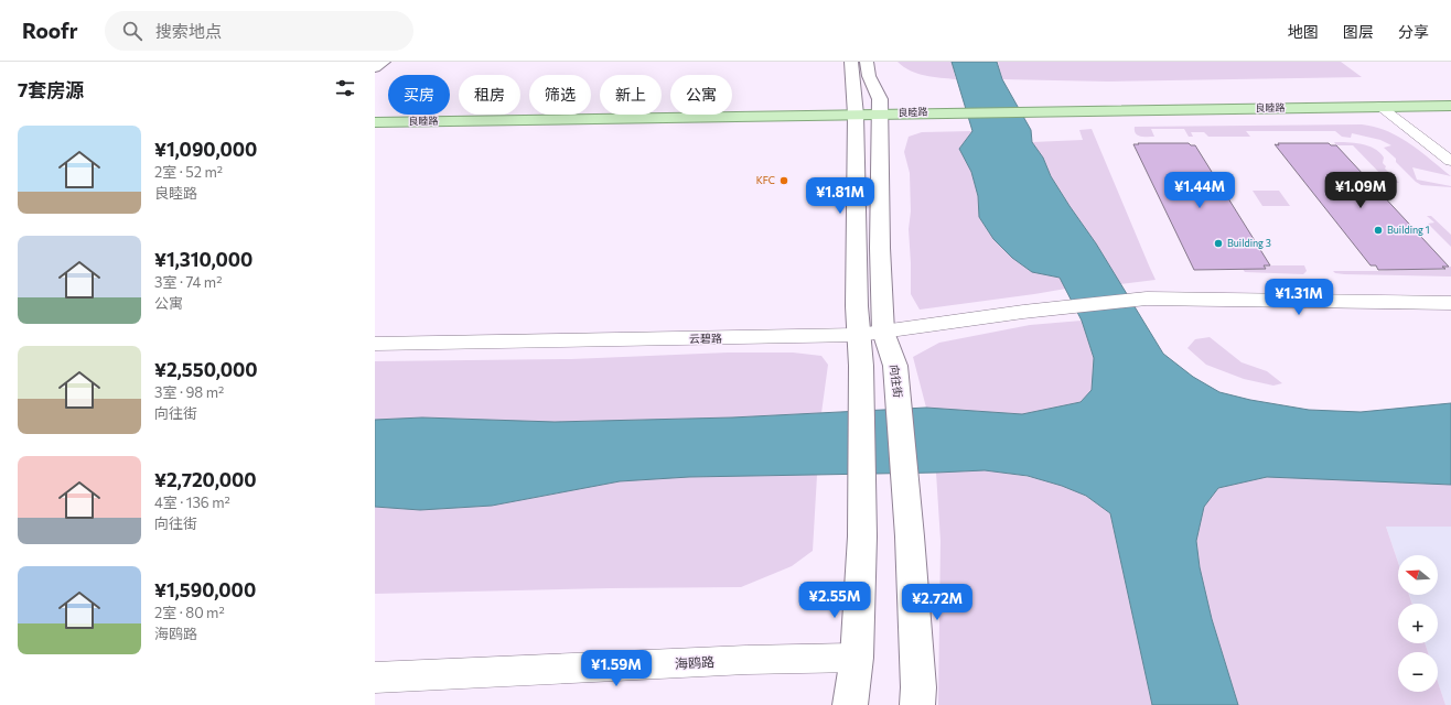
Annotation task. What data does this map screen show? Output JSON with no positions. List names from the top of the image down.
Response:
{
  "streets": {
    "main road": ["良睦路"],
    "street": ["云碧路", "向往街", "海鸥路"]
  },
  "crossings": [
    ["良睦路", "向往街"],
    ["云碧路", "向往街"]
  ],
  "places": ["KFC", "Building 1", "Building 3"],
  "north": "left",
  "page": {
    "header": "Roofr",
    "search": "搜索地点",
    "nav": ["地图", "图层", "分享"],
    "heading": "7套房源",
    "chip": [
      "买房",
      "租房",
      "筛选",
      "新上",
      "公寓"
    ],
    "list": [
      {
        "name": "¥1,090,000",
        "note": "2室 · 52 m² · 良睦路"
      },
      {
        "name": "¥1,310,000",
        "note": "3室 · 74 m² · 公寓"
      },
      {
        "name": "¥2,550,000",
        "note": "3室 · 98 m² · 向往街"
      },
      {
        "name": "¥2,720,000",
        "note": "4室 · 136 m² · 向往街"
      },
      {
        "name": "¥1,590,000",
        "note": "2室 · 80 m² · 海鸥路"
      }
    ],
    "price": [
      "¥1.44M",
      "¥1.09M",
      "¥1.81M",
      "¥1.31M",
      "¥2.55M",
      "¥2.72M",
      "¥1.59M"
    ],
    "map_buttons": ["+", "−"]
  }
}
